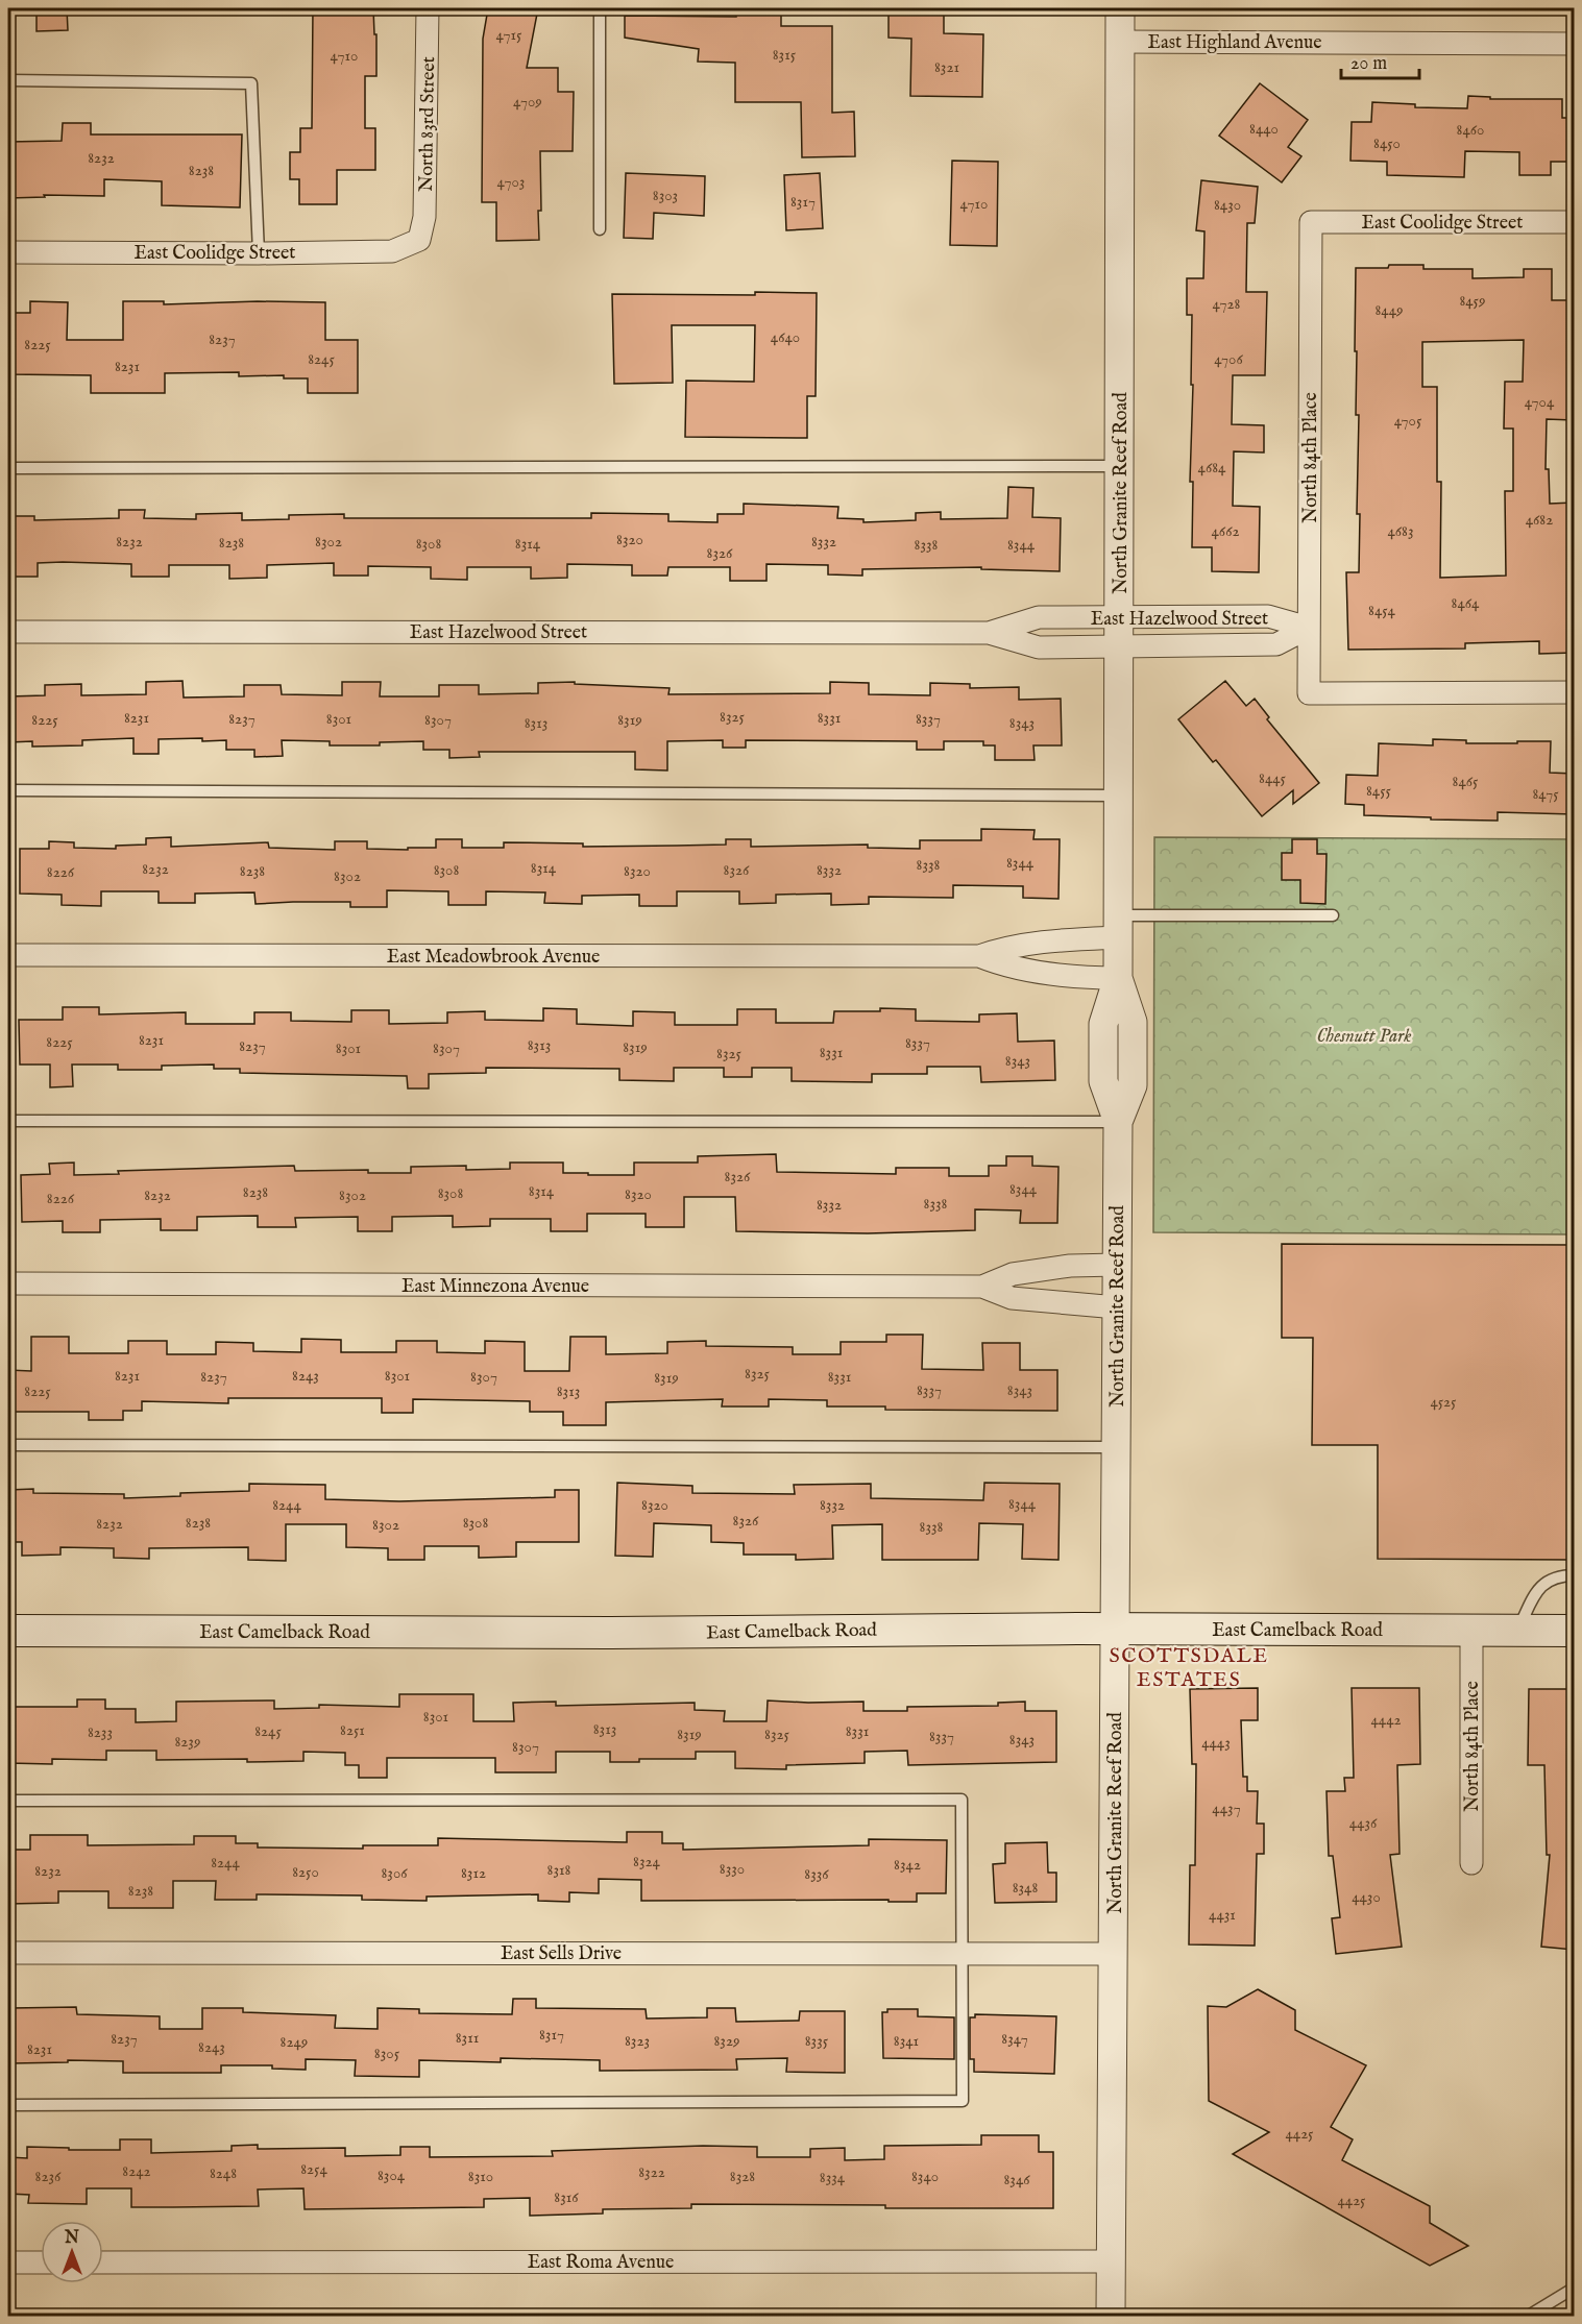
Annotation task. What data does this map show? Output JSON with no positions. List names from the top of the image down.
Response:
{
  "streets": {
    "main road": ["East Camelback Road"],
    "street": [
      "East Highland Avenue",
      "North 83rd Street",
      "East Coolidge Street",
      "North 84th Place",
      "North Granite Reef Road",
      "East Hazelwood Street",
      "East Meadowbrook Avenue",
      "East Minnezona Avenue",
      "East Sells Drive",
      "East Roma Avenue"
    ]
  },
  "crossings": [
    ["East Highland Avenue", "North Granite Reef Road"],
    ["North 83rd Street", "East Coolidge Street"],
    ["East Coolidge Street", "North 84th Place"],
    ["North 84th Place", "East Hazelwood Street"],
    ["North 84th Place", "East Camelback Road"],
    ["North Granite Reef Road", "East Hazelwood Street"],
    ["North Granite Reef Road", "East Meadowbrook Avenue"],
    ["North Granite Reef Road", "East Minnezona Avenue"],
    ["North Granite Reef Road", "East Camelback Road"],
    ["North Granite Reef Road", "East Sells Drive"],
    ["North Granite Reef Road", "East Roma Avenue"]
  ],
  "districts": ["SCOTTSDALE ESTATES"],
  "parks": ["Chesnutt Park"],
  "house_numbers": [
    "4715",
    "8315",
    "4710",
    "8321",
    "4709",
    "8440",
    "8460",
    "8450",
    "8232",
    "8238",
    "4703",
    "8303",
    "8317",
    "4710",
    "8430",
    "8459",
    "4728",
    "8449",
    "4640",
    "8237",
    "8225",
    "8245",
    "4706",
    "8231",
    "4704",
    "4705",
    "4684",
    "4682",
    "4662",
    "4683",
    "8320",
    "8232",
    "8302",
    "8332",
    "8238",
    "8308",
    "8314",
    "8338",
    "8344",
    "8326",
    "8464",
    "8454",
    "8325",
    "8231",
    "8331",
    "8237",
    "8301",
    "8337",
    "8225",
    "8307",
    "8319",
    "8313",
    "8343",
    "8445",
    "8465",
    "8455",
    "8475",
    "8344",
    "8338",
    "8314",
    "8232",
    "8308",
    "8326",
    "8332",
    "8238",
    "8320",
    "8226",
    "8302",
    "8231",
    "8225",
    "8337",
    "8313",
    "8237",
    "8319",
    "8301",
    "8307",
    "8331",
    "8325",
    "8343",
    "8326",
    "8344",
    "8314",
    "8238",
    "8308",
    "8320",
    "8232",
    "8302",
    "8226",
    "8338",
    "8332",
    "8325",
    "8231",
    "8243",
    "8301",
    "8237",
    "8307",
    "8331",
    "8319",
    "8337",
    "8343",
    "8225",
    "8313",
    "4525",
    "8344",
    "8244",
    "8320",
    "8332",
    "8326",
    "8238",
    "8308",
    "8232",
    "8302",
    "8338",
    "8301",
    "4442",
    "8313",
    "8251",
    "8245",
    "8331",
    "8233",
    "8319",
    "8325",
    "8337",
    "8343",
    "8239",
    "4443",
    "8307",
    "4437",
    "4436",
    "8324",
    "8244",
    "8342",
    "8330",
    "8318",
    "8232",
    "8250",
    "8306",
    "8312",
    "8336",
    "8348",
    "8238",
    "4430",
    "4431",
    "8317",
    "8311",
    "8237",
    "8347",
    "8323",
    "8329",
    "8335",
    "8341",
    "8249",
    "8243",
    "8231",
    "8305",
    "4425",
    "8254",
    "8242",
    "8322",
    "8248",
    "8304",
    "8236",
    "8310",
    "8328",
    "8340",
    "8334",
    "8346",
    "8316",
    "4425"
  ],
  "scale_bar": "20 m",
  "north": "top"
}
